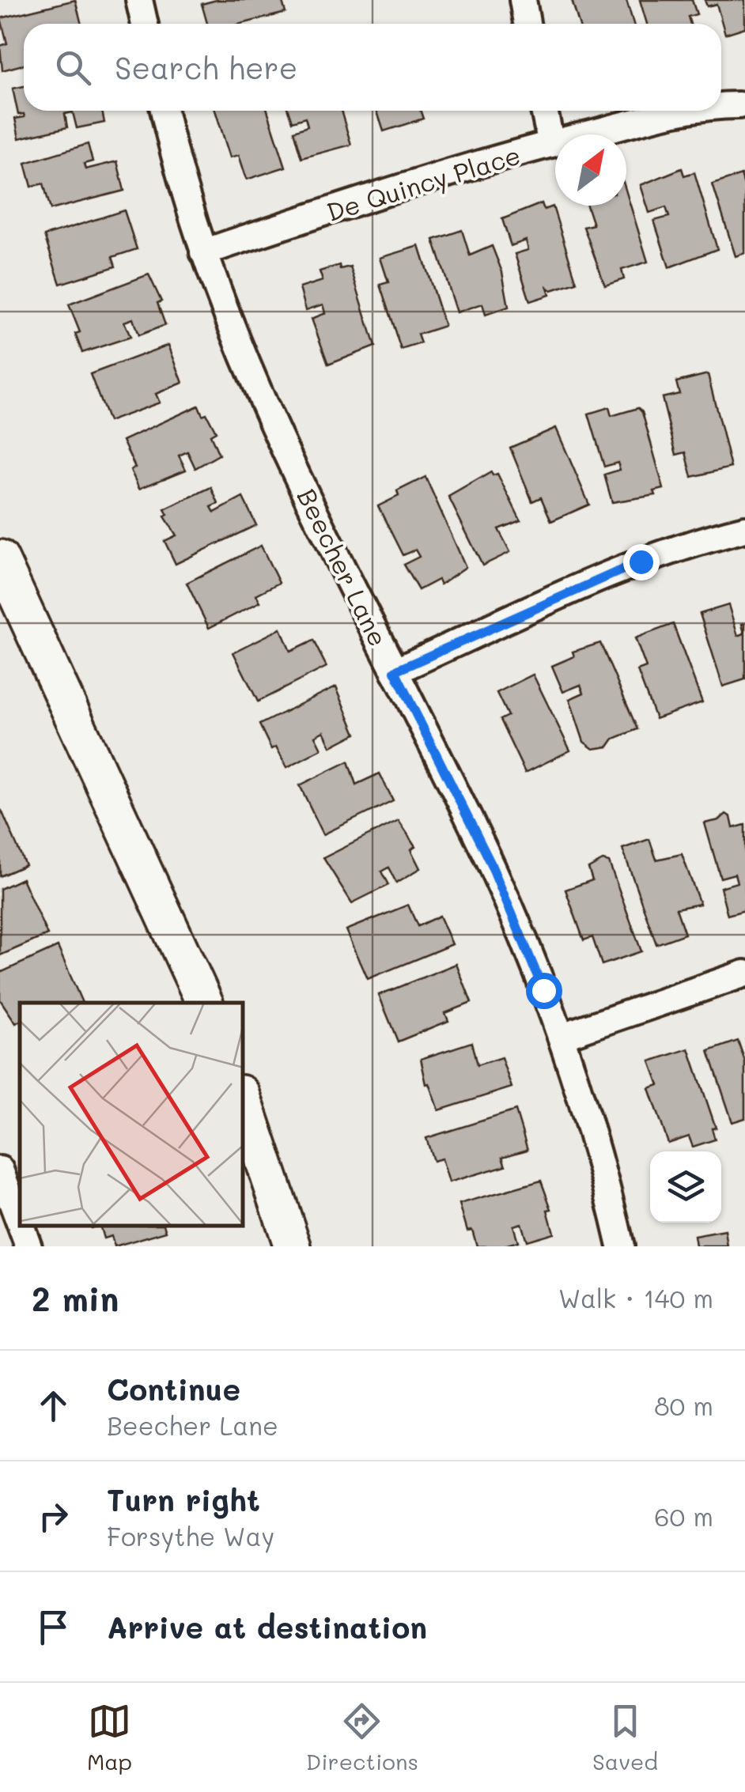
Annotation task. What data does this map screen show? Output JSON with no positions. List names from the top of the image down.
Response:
{
  "streets": {
    "street": ["De Quincy Place", "Beecher Lane"]
  },
  "crossings": [
    ["De Quincy Place", "Beecher Lane"]
  ],
  "north": "top right",
  "page": {
    "search": "Search here",
    "heading": ["2 min", "Walk · 140 m"],
    "list": [
      ["Continue", "Beecher Lane", "80 m"],
      ["Turn right", "Forsythe Way", "60 m"],
      "Arrive at destination"
    ],
    "nav": ["Map", "Directions", "Saved"]
  }
}
